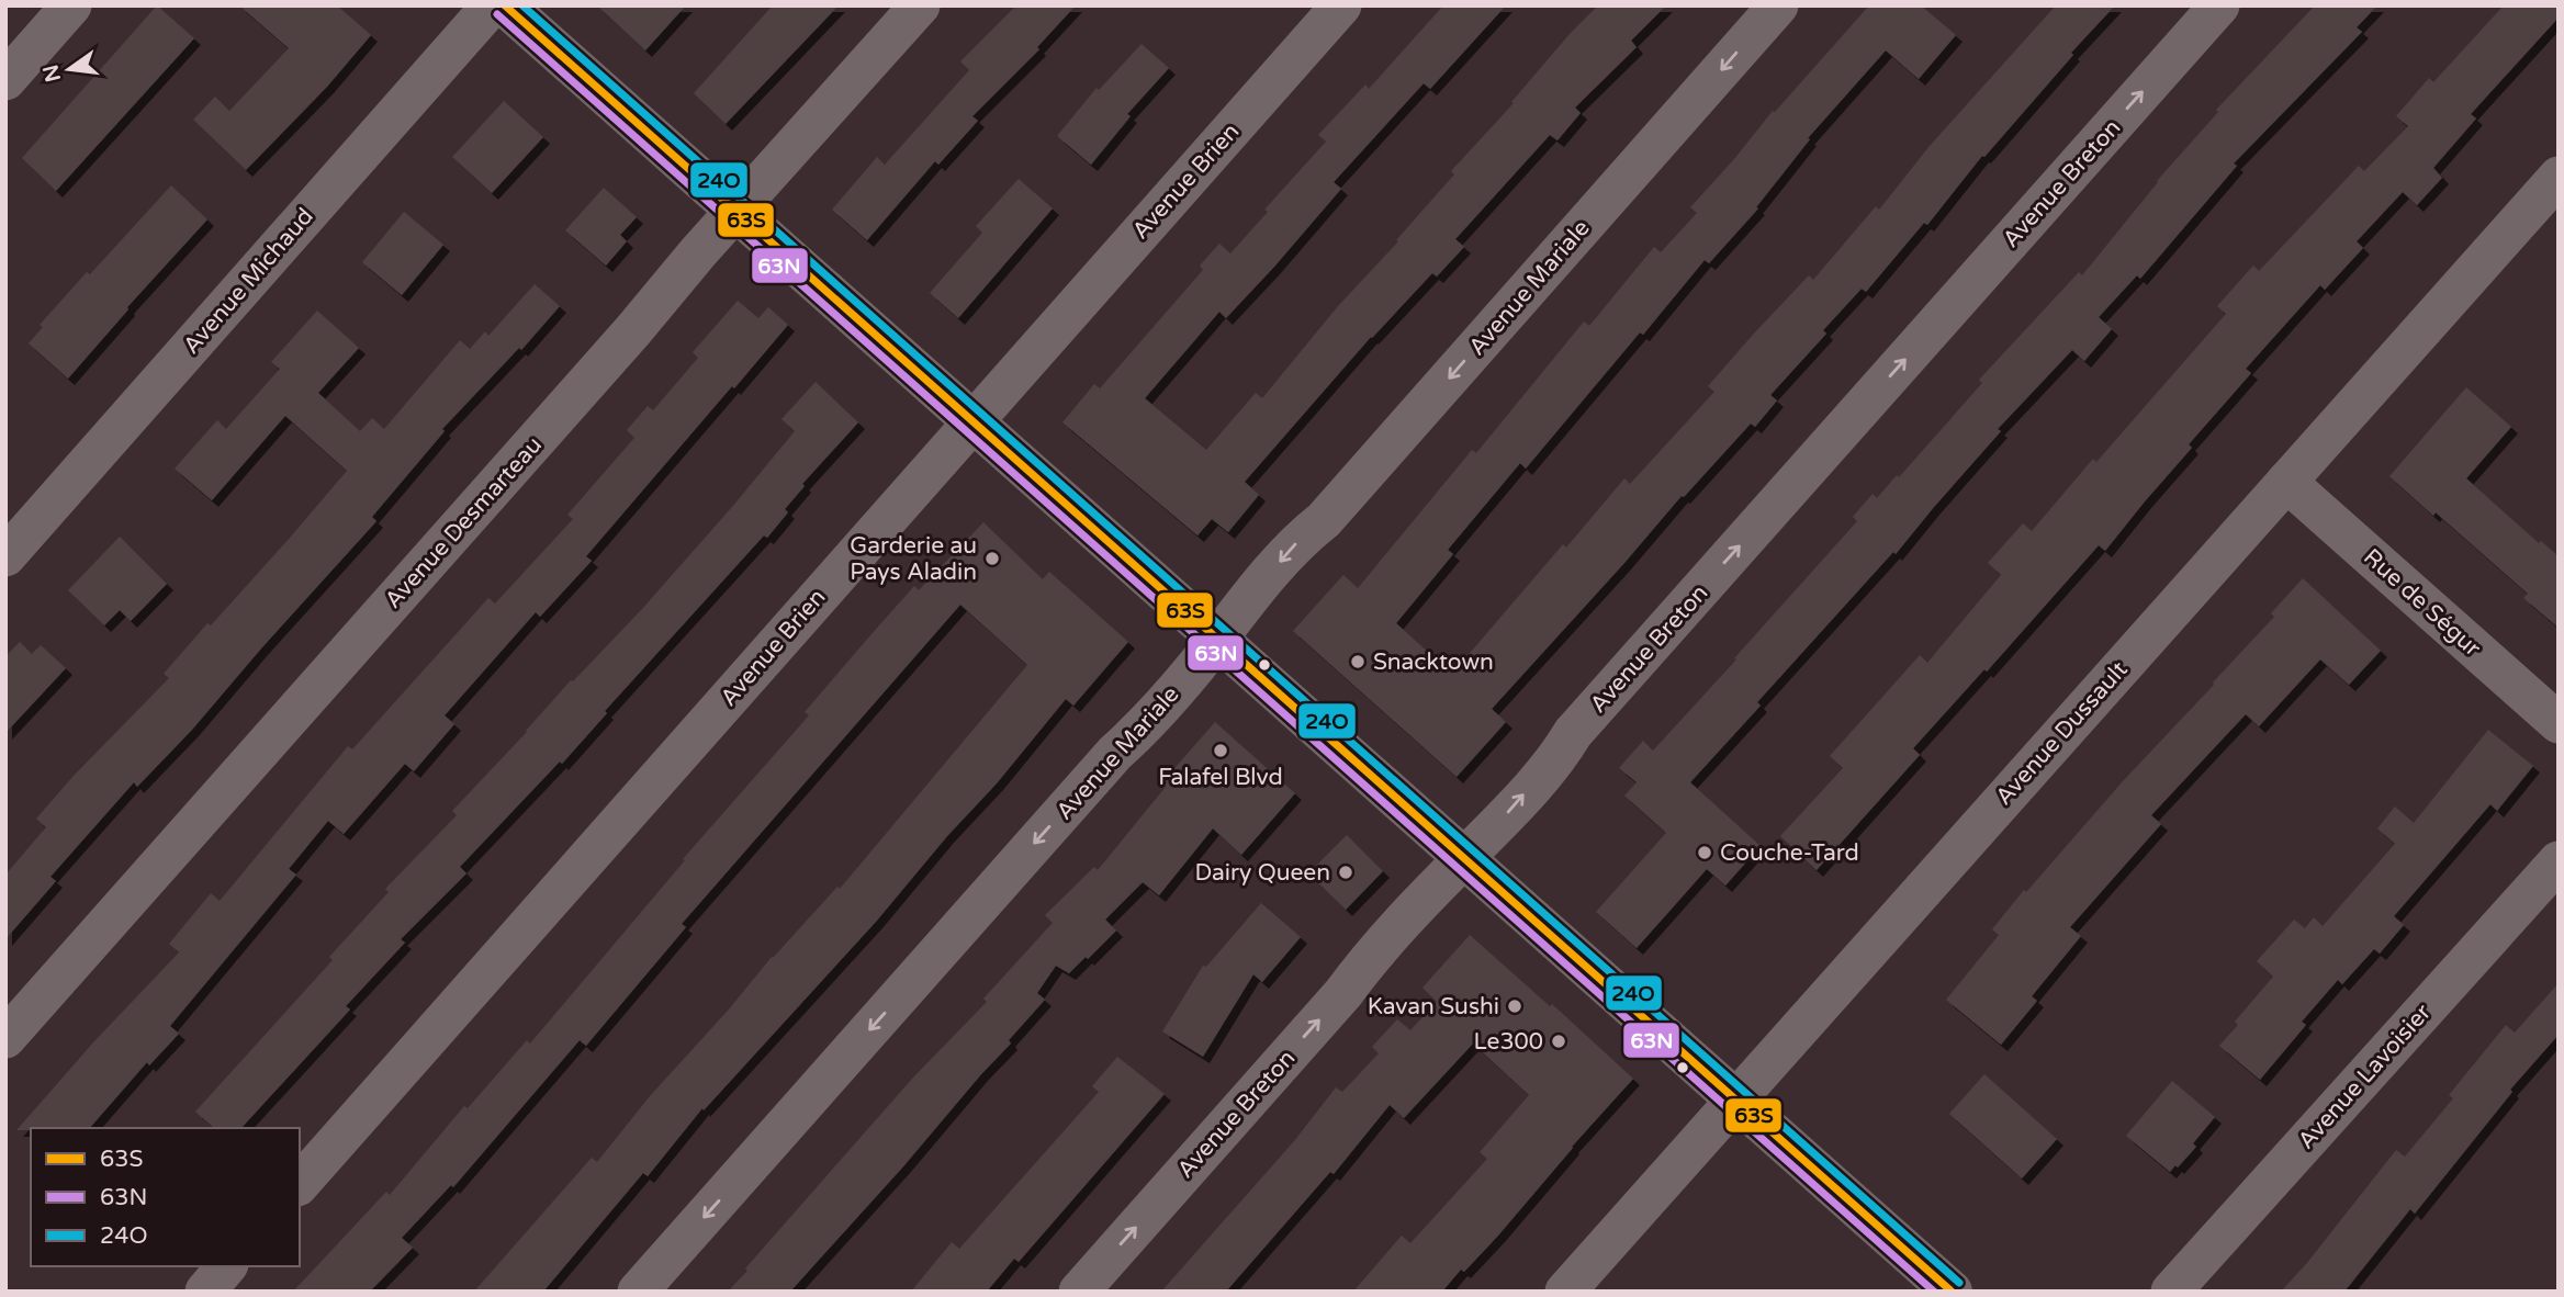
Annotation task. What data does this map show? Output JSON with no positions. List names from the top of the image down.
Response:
{
  "streets": {
    "street": [
      "Avenue Brien",
      "Avenue Breton",
      "Avenue Michaud",
      "Avenue Mariale",
      "Avenue Desmarteau",
      "Rue de Ségur",
      "Avenue Dussault",
      "Avenue Lavoisier"
    ]
  },
  "crossings": [
    ["Rue de Ségur", "Avenue Dussault"]
  ],
  "one_way": ["Avenue Breton", "Avenue Mariale"],
  "places": [
    "Garderie au Pays Aladin",
    "Snacktown",
    "Falafel Blvd",
    "Couche-Tard",
    "Dairy Queen",
    "Kavan Sushi",
    "Le300"
  ],
  "lines": ["transit line 63S", "transit line 24O", "transit line 63N"],
  "legend": ["63S", "63N", "24O"],
  "north": "left"
}
